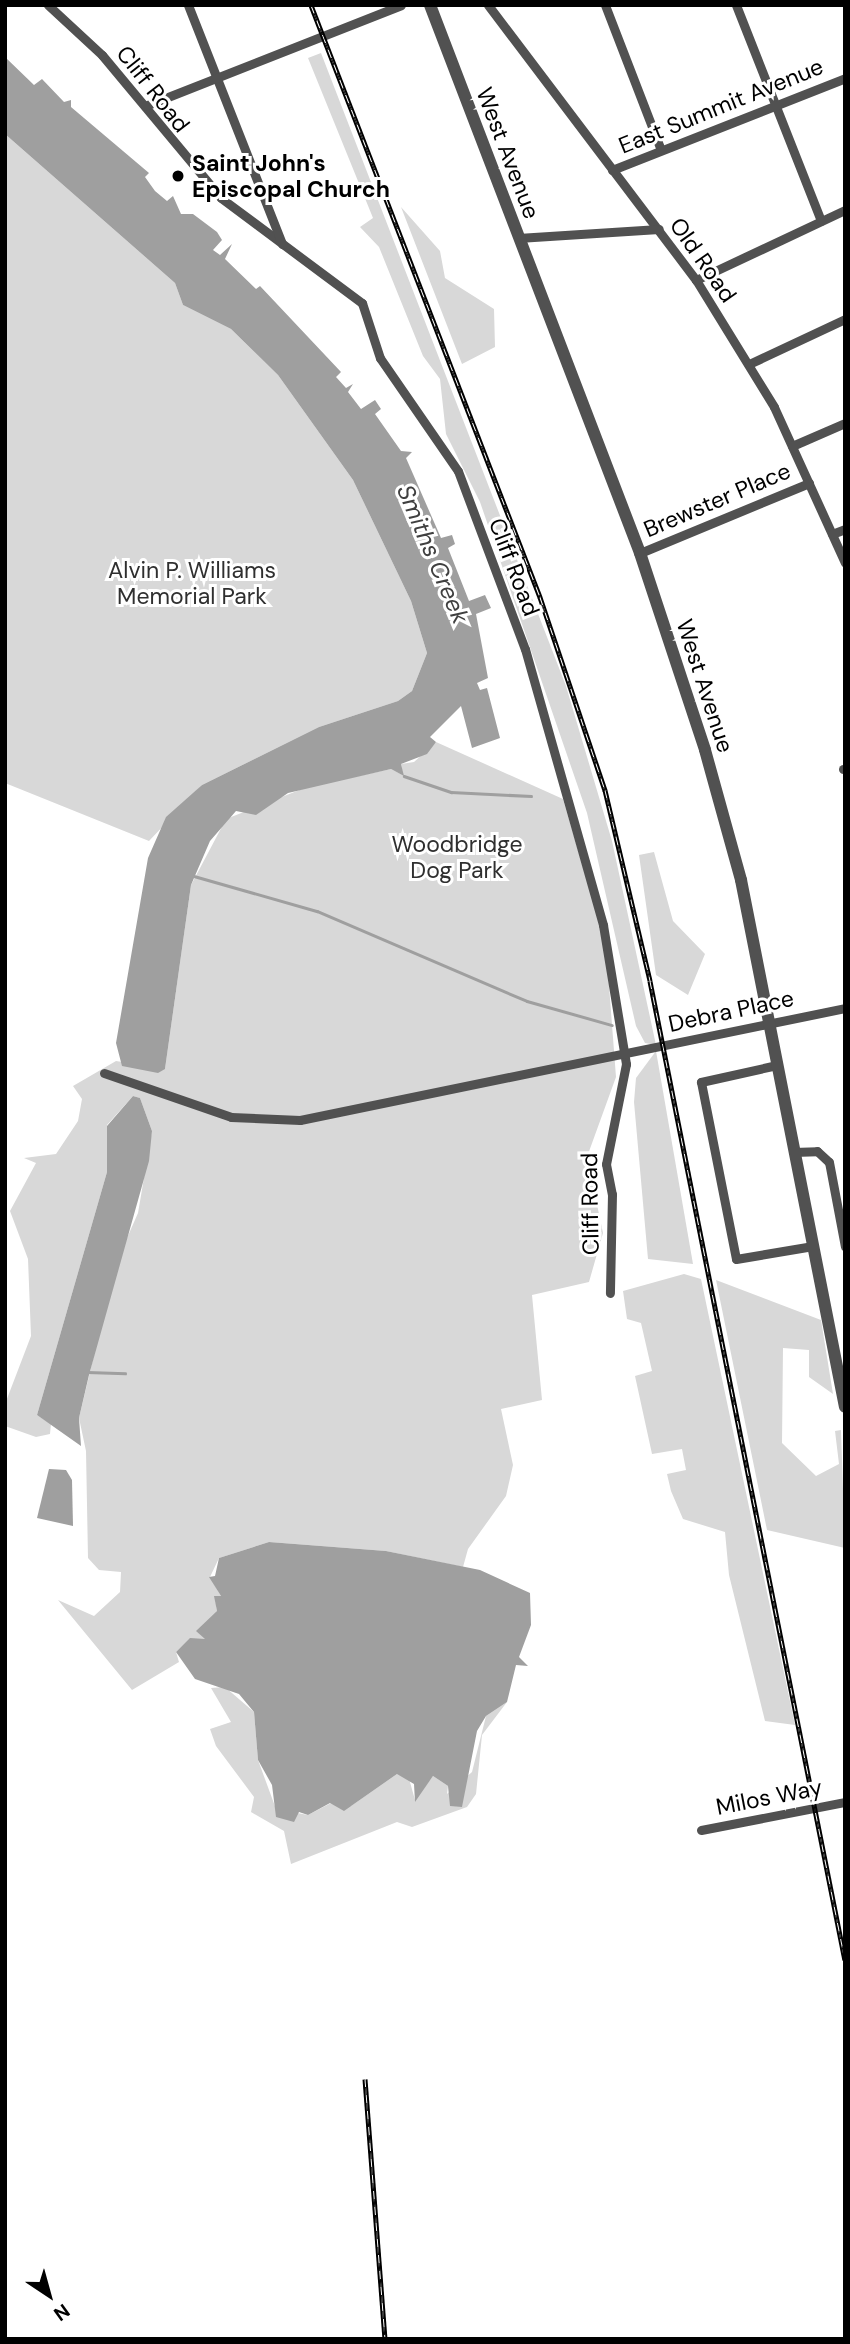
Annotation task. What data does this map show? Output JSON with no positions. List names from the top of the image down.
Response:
{
  "streets": {
    "street": [
      "Cliff Road",
      "East Summit Avenue",
      "West Avenue",
      "Old Road",
      "Brewster Place",
      "Debra Place",
      "Milos Way"
    ]
  },
  "crossings": [
    ["Cliff Road", "Debra Place"],
    ["East Summit Avenue", "Old Road"],
    ["West Avenue", "Brewster Place"],
    ["West Avenue", "Debra Place"],
    ["Old Road", "Brewster Place"]
  ],
  "water": ["Smiths Creek"],
  "parks": ["Alvin P. Williams Memorial Park", "Woodbridge Dog Park"],
  "places": ["Saint John's Episcopal Church"],
  "north": "bottom right"
}
